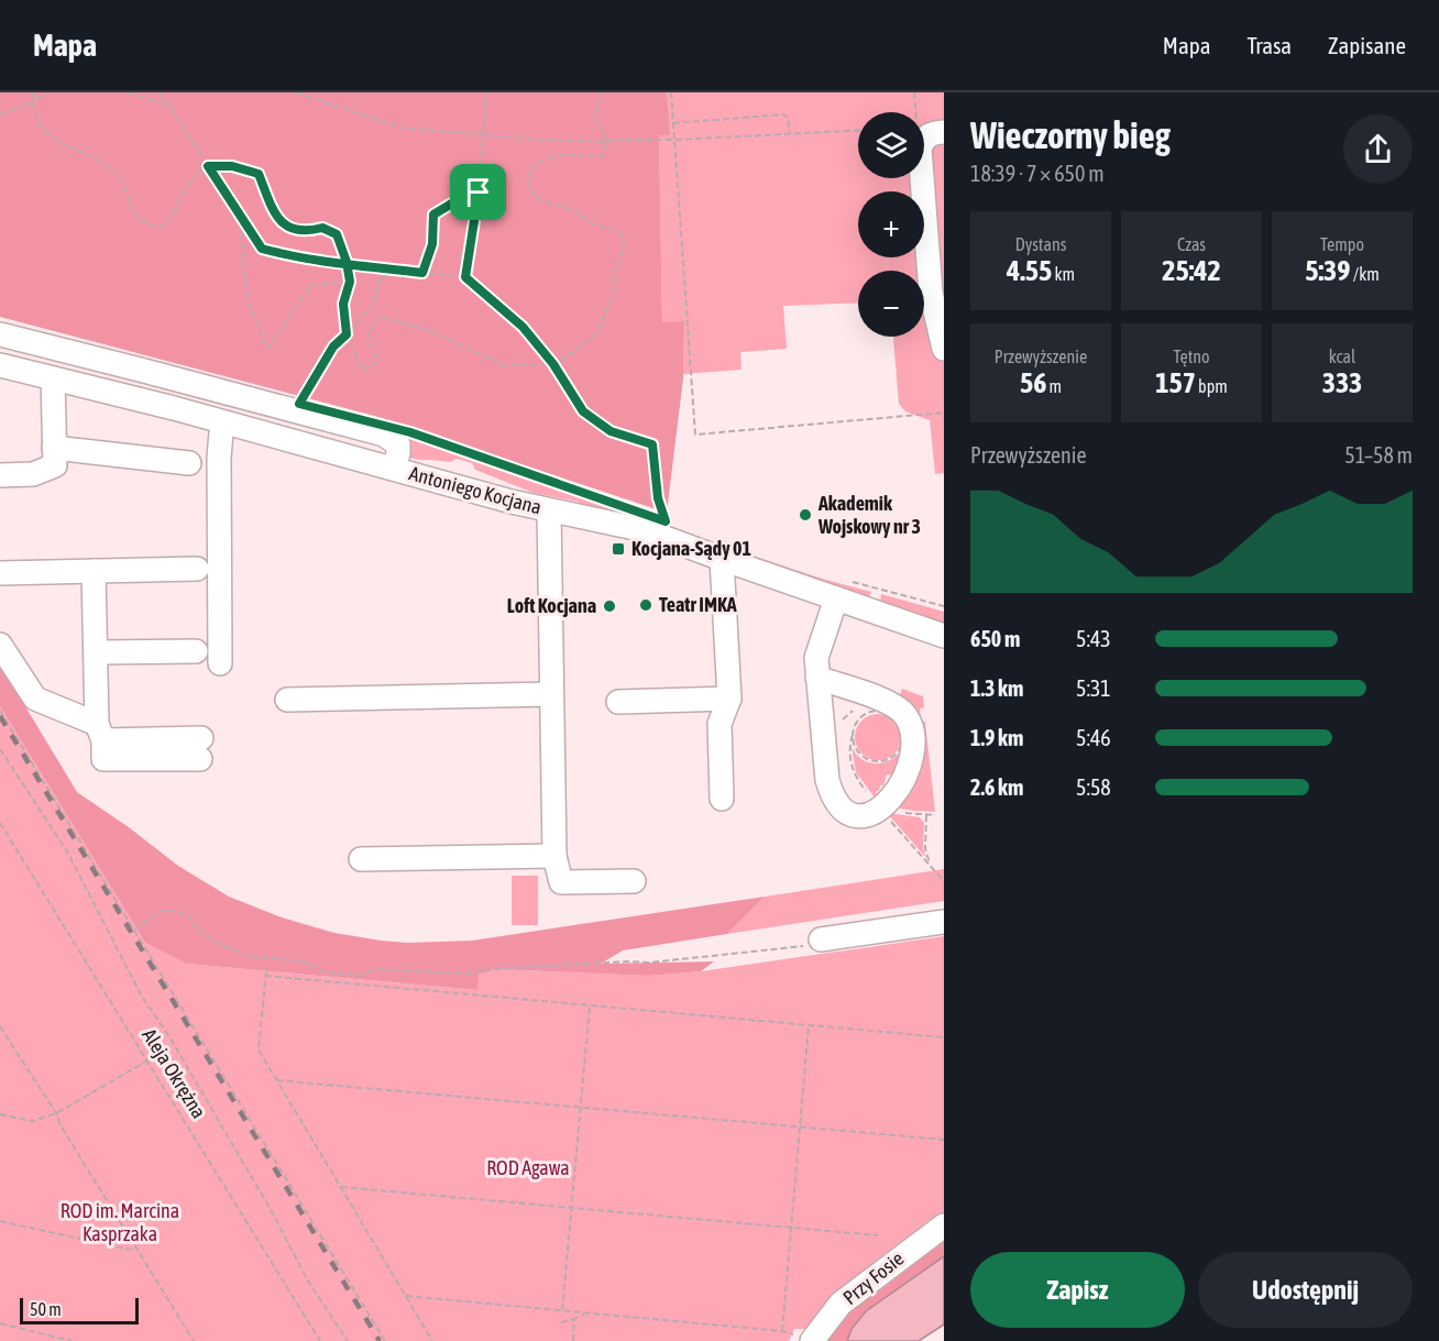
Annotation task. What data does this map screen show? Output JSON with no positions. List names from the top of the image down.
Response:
{
  "streets": {
    "street": ["Antoniego Kocjana", "Przy Fosie"],
    "path": ["Aleja Okrężna"]
  },
  "parks": ["ROD Agawa", "ROD im. Marcina Kasprzaka"],
  "places": {
    "other": ["Akademik Wojskowy nr 3", "Teatr IMKA", "Loft Kocjana"],
    "transit": ["Kocjana-Sądy 01"]
  },
  "scale_bar": "50 m",
  "page": {
    "header": "Mapa",
    "nav": ["Mapa", "Trasa", "Zapisane"],
    "heading": ["Wieczorny bieg", "18:39 · 7 × 650 m"],
    "map_buttons": ["+", "−"],
    "stats": [
      ["Dystans", "4.55 km"],
      ["Czas", "25:42"],
      ["Tempo", "5:39 /km"],
      ["Przewyższenie", "56 m"],
      ["Tętno", "157 bpm"],
      ["kcal", "333"]
    ],
    "chart": ["Przewyższenie", "51–58 m"],
    "list": [
      {
        "name": "650 m",
        "note": "5:43"
      },
      {
        "name": "1.3 km",
        "note": "5:31"
      },
      {
        "name": "1.9 km",
        "note": "5:46"
      },
      {
        "name": "2.6 km",
        "note": "5:58"
      }
    ],
    "buttons": ["Zapisz", "Udostępnij"],
    "scale": "50 m"
  }
}
